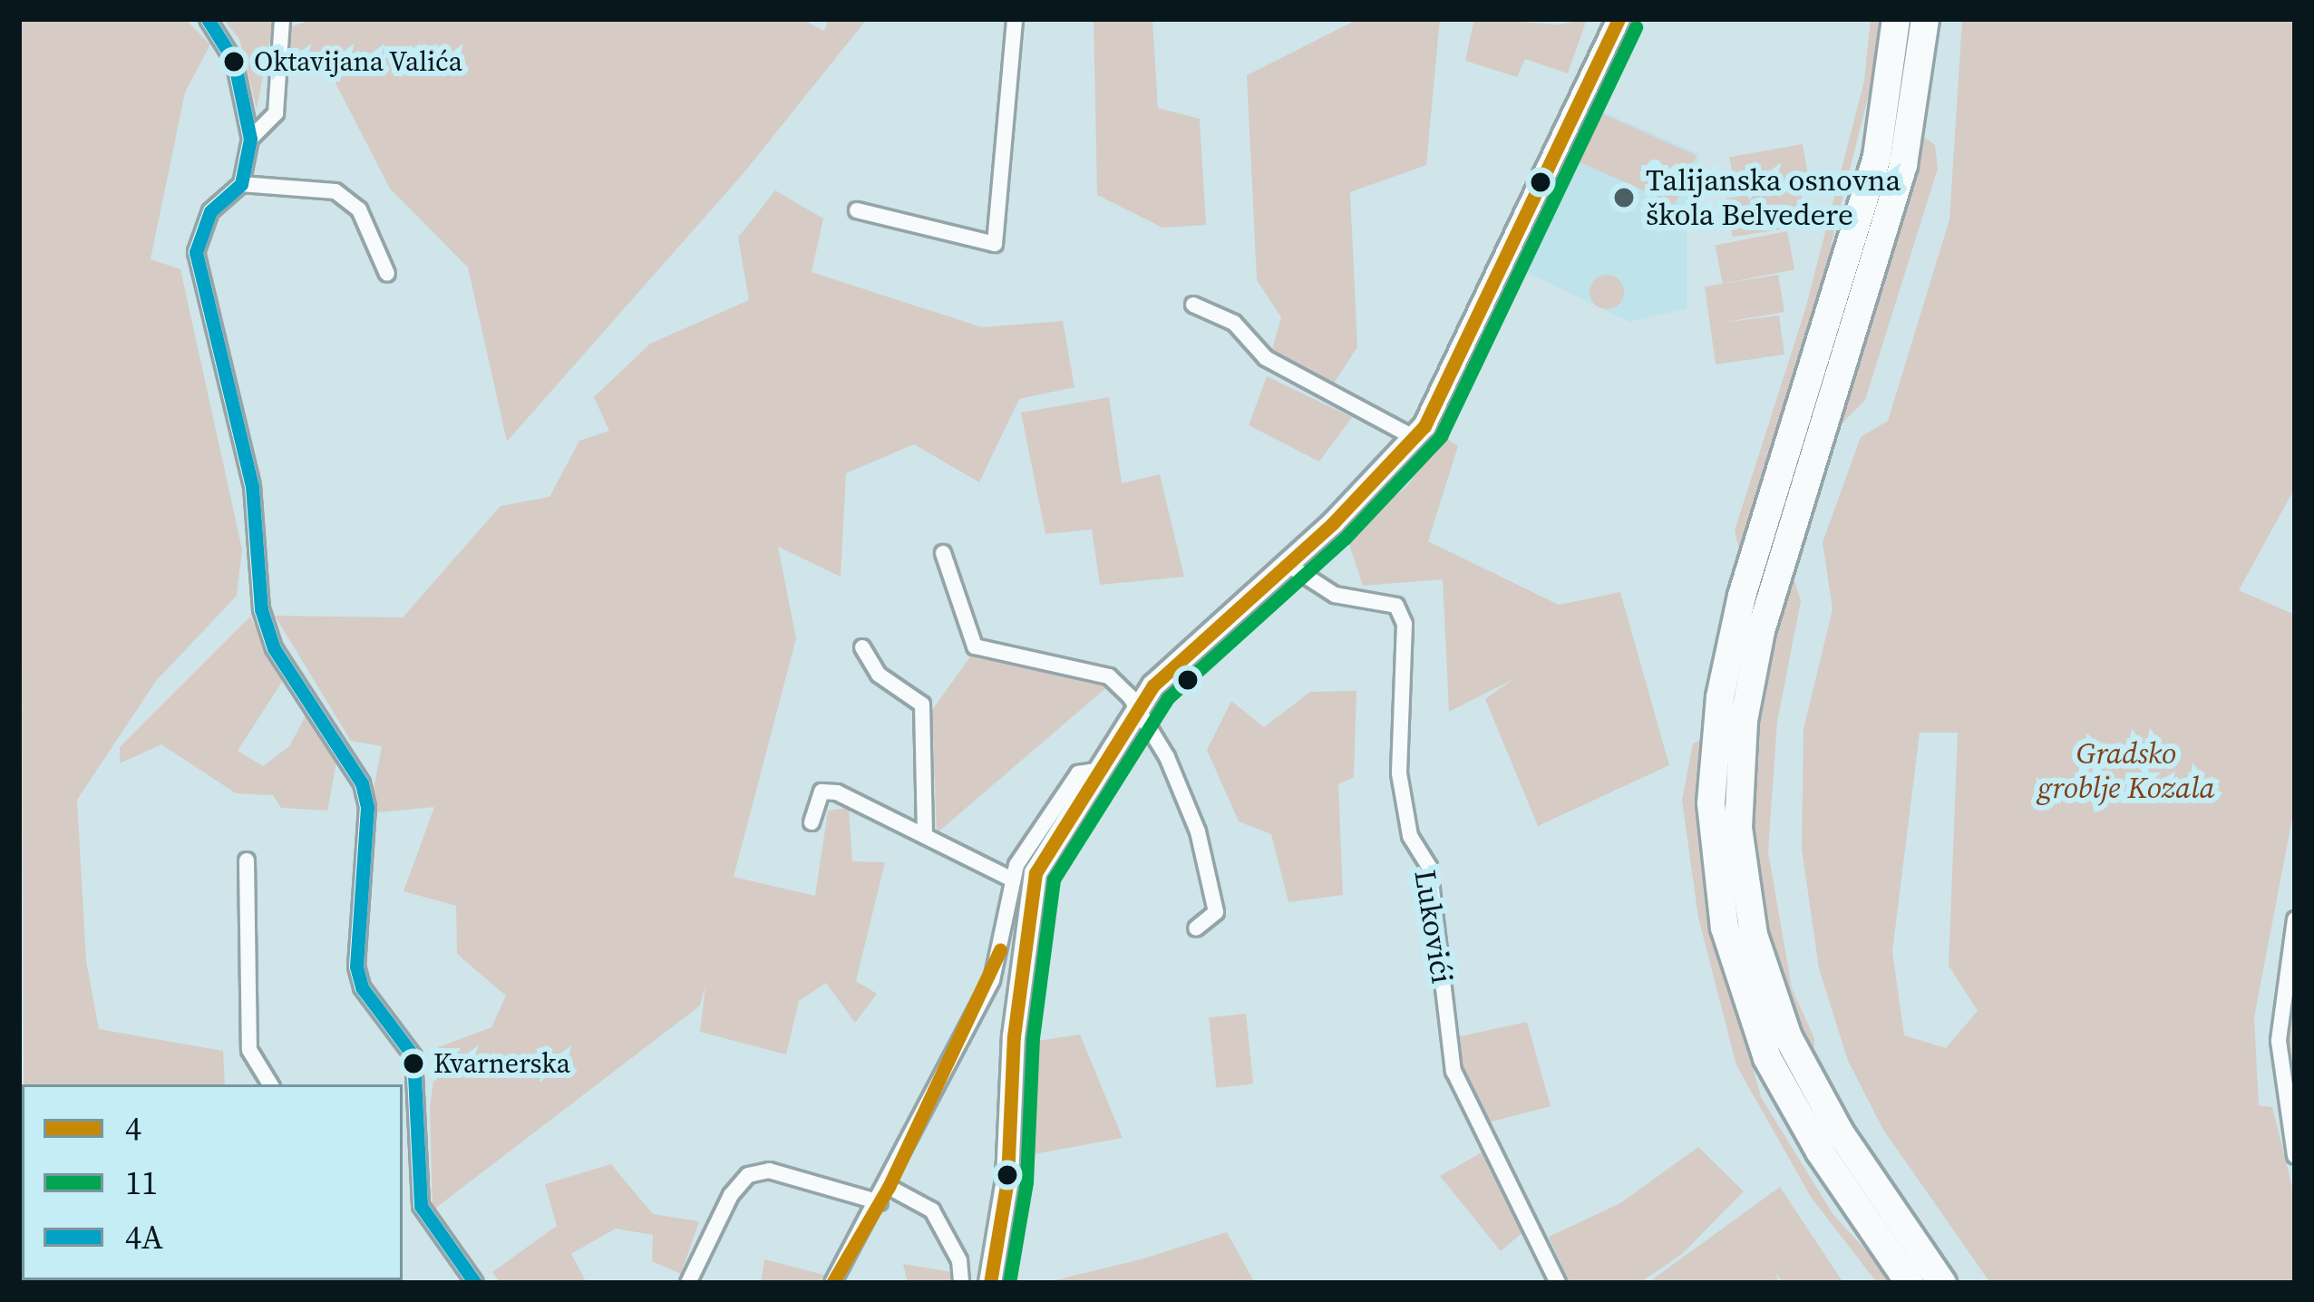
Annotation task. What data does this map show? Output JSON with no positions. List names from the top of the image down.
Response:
{
  "streets": {
    "street": ["Lukovići"]
  },
  "parks": ["Gradsko groblje Kozala"],
  "places": ["Oktavijana Valića", "Talijanska osnovna škola Belvedere", "Kvarnerska"],
  "lines": ["transit line 4", "transit line 4A", "transit line 11"],
  "legend": ["4", "11", "4A"]
}
